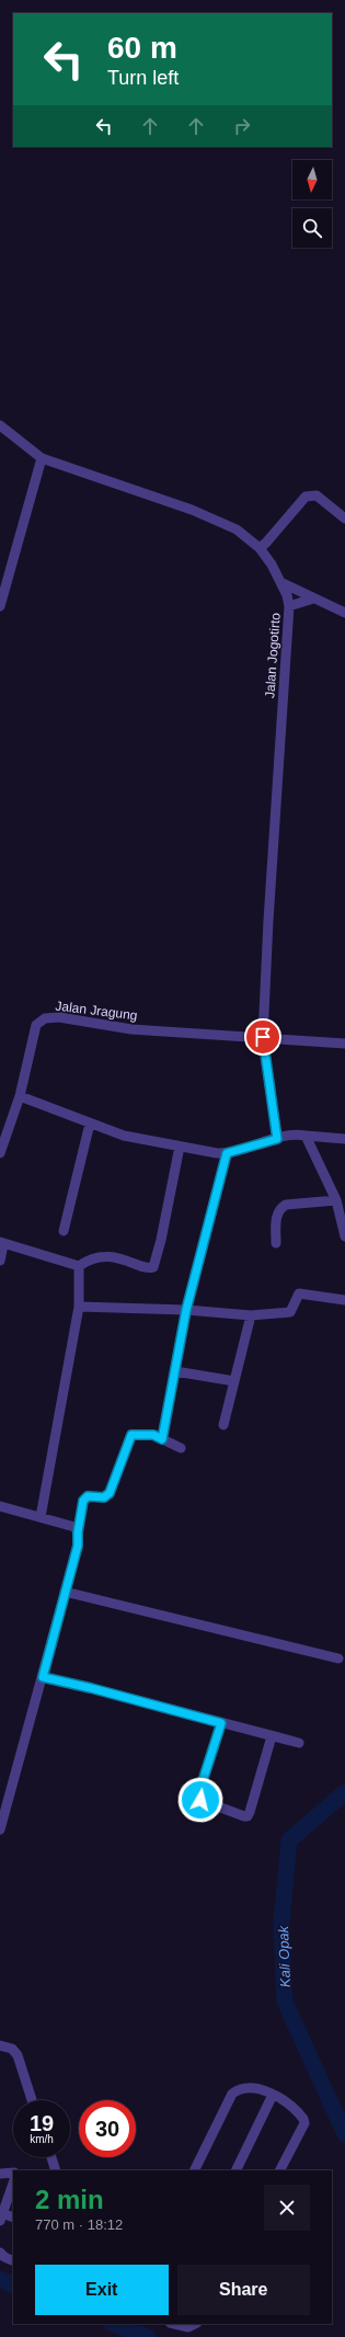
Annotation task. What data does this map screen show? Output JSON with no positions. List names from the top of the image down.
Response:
{
  "streets": {
    "street": ["Jalan Jogotirto", "Jalan Jragung"]
  },
  "crossings": [
    ["Jalan Jogotirto", "Jalan Jragung"]
  ],
  "water": ["Kali Opak"],
  "north": "bottom",
  "page": {
    "turn": ["60 m", "Turn left"],
    "speed": "19 km/h",
    "limit": "30",
    "heading": ["2 min", "770 m · 18:12"],
    "buttons": ["Exit", "Share"]
  }
}
